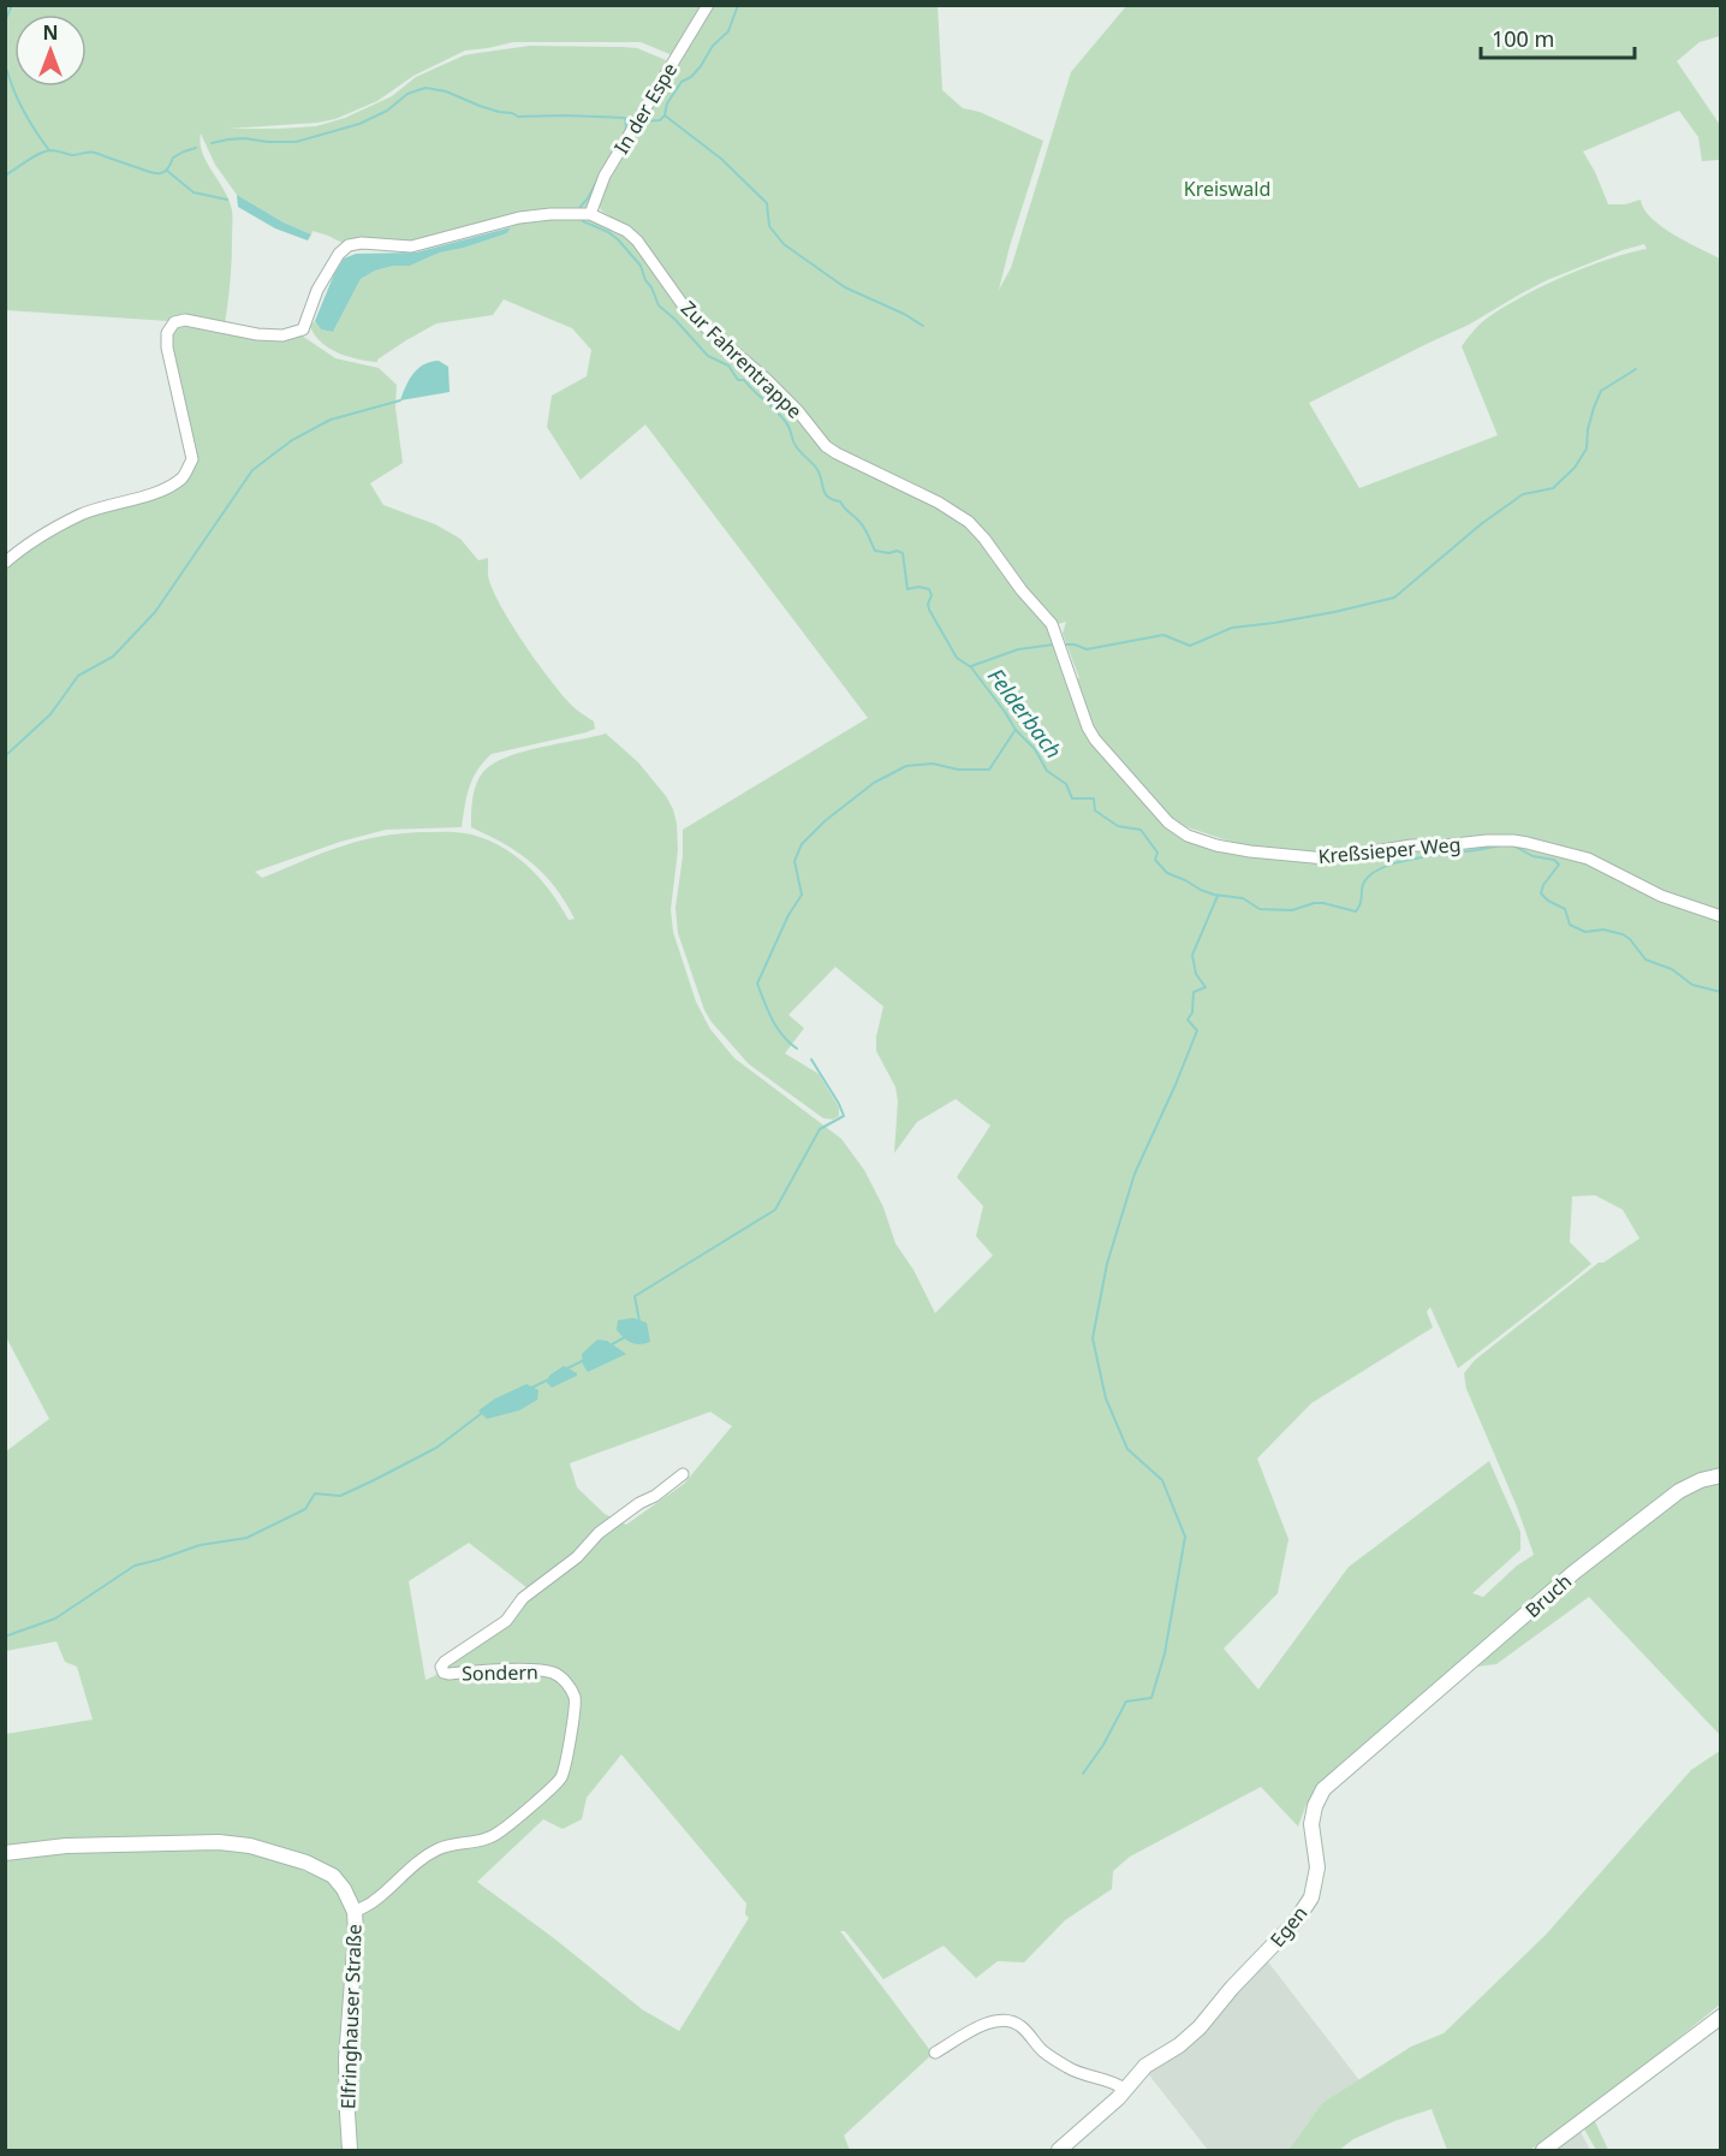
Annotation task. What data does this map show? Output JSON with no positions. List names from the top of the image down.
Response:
{
  "streets": {
    "street": [
      "In der Espe",
      "Zur Fahrentrappe",
      "Kreßsieper Weg",
      "Bruch",
      "Sondern",
      "Egen",
      "Elfringhauser Straße"
    ]
  },
  "crossings": [
    ["In der Espe", "Zur Fahrentrappe"],
    ["Zur Fahrentrappe", "Kreßsieper Weg"],
    ["Bruch", "Egen"],
    ["Sondern", "Elfringhauser Straße"]
  ],
  "water": ["Felderbach"],
  "parks": ["Kreiswald"],
  "scale_bar": "100 m",
  "north": "top"
}
